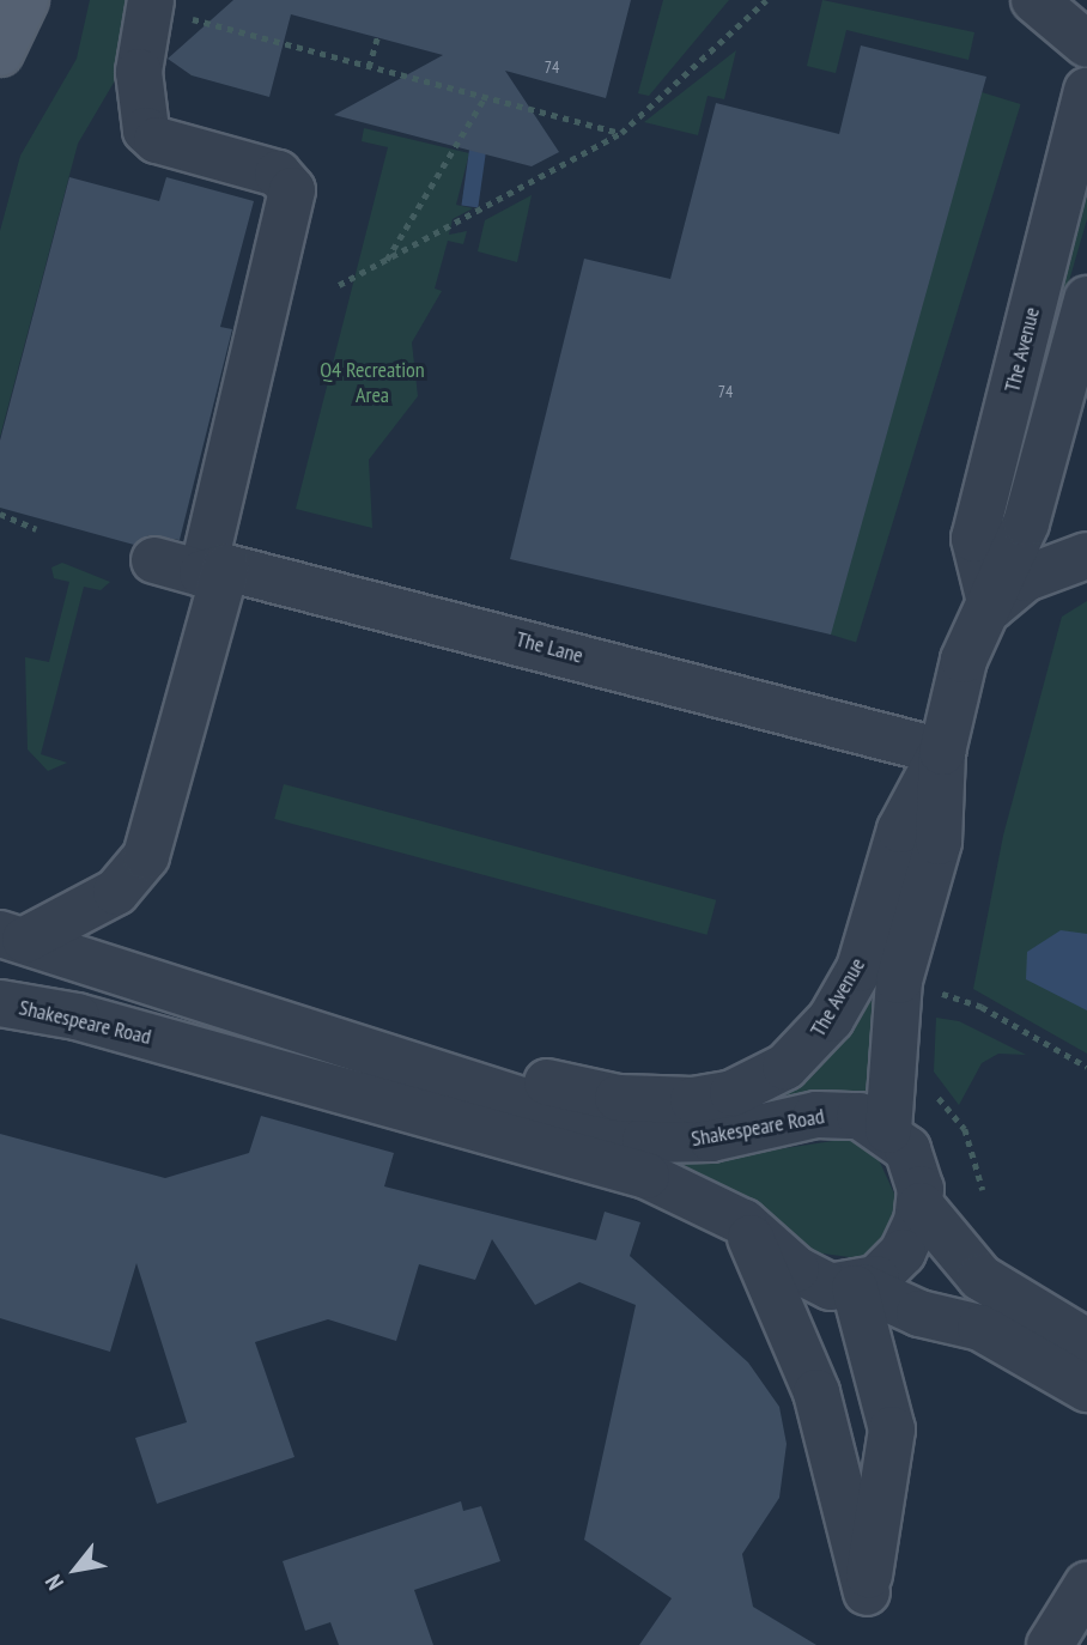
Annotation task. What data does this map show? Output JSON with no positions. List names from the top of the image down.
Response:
{
  "streets": {
    "street": ["The Avenue", "The Lane", "Shakespeare Road"]
  },
  "crossings": [
    ["The Avenue", "The Lane"],
    ["The Avenue", "Shakespeare Road"]
  ],
  "parks": ["Q4 Recreation Area"],
  "house_numbers": ["74", "74"],
  "north": "bottom left"
}
